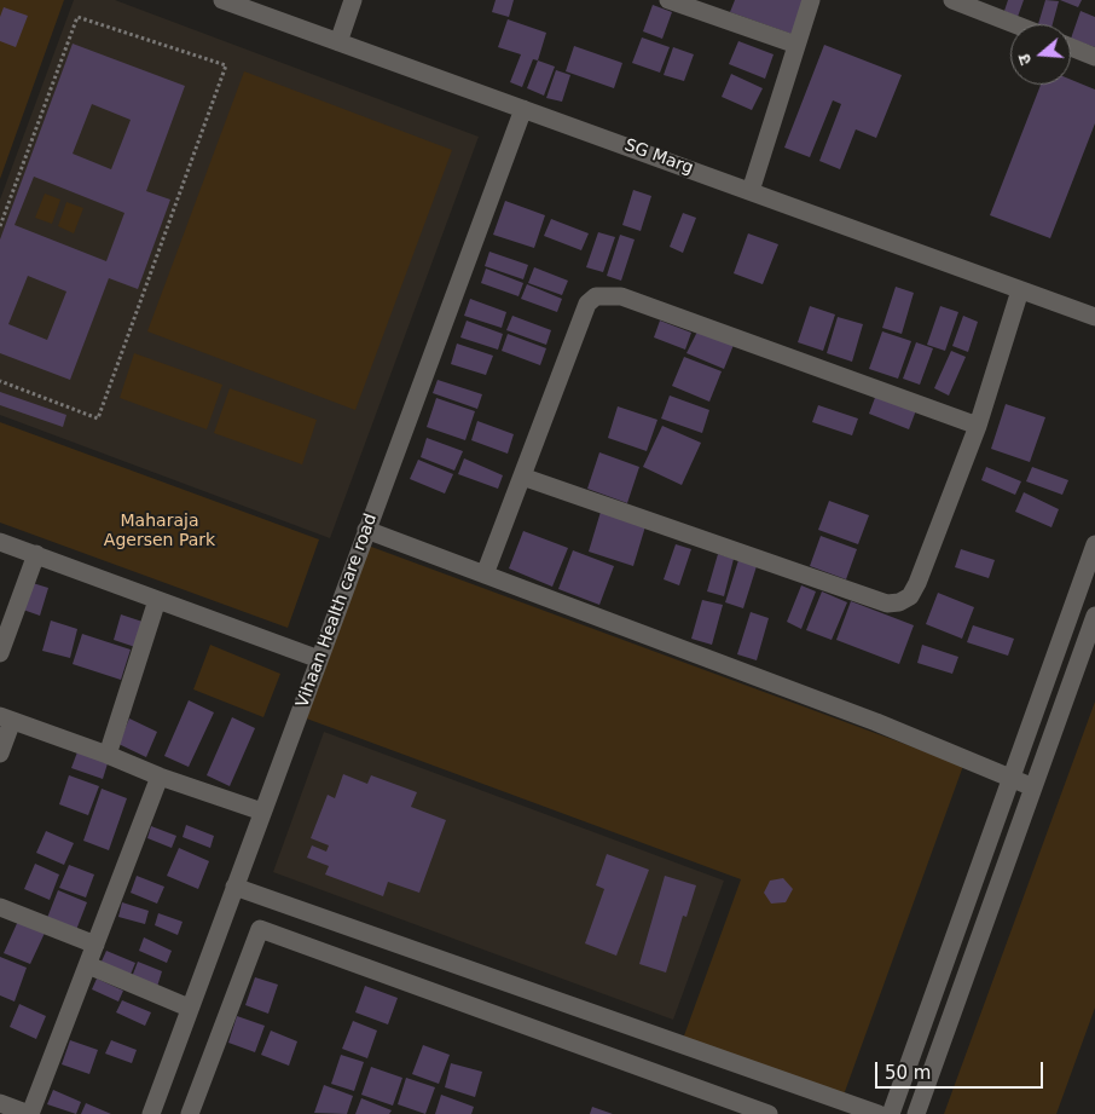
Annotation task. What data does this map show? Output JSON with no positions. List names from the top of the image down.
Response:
{
  "streets": {
    "street": ["SG Marg", "Vihaan Health care road"]
  },
  "crossings": [
    ["SG Marg", "Vihaan Health care road"]
  ],
  "parks": ["Maharaja Agersen Park"],
  "scale_bar": "50 m",
  "north": "left"
}
